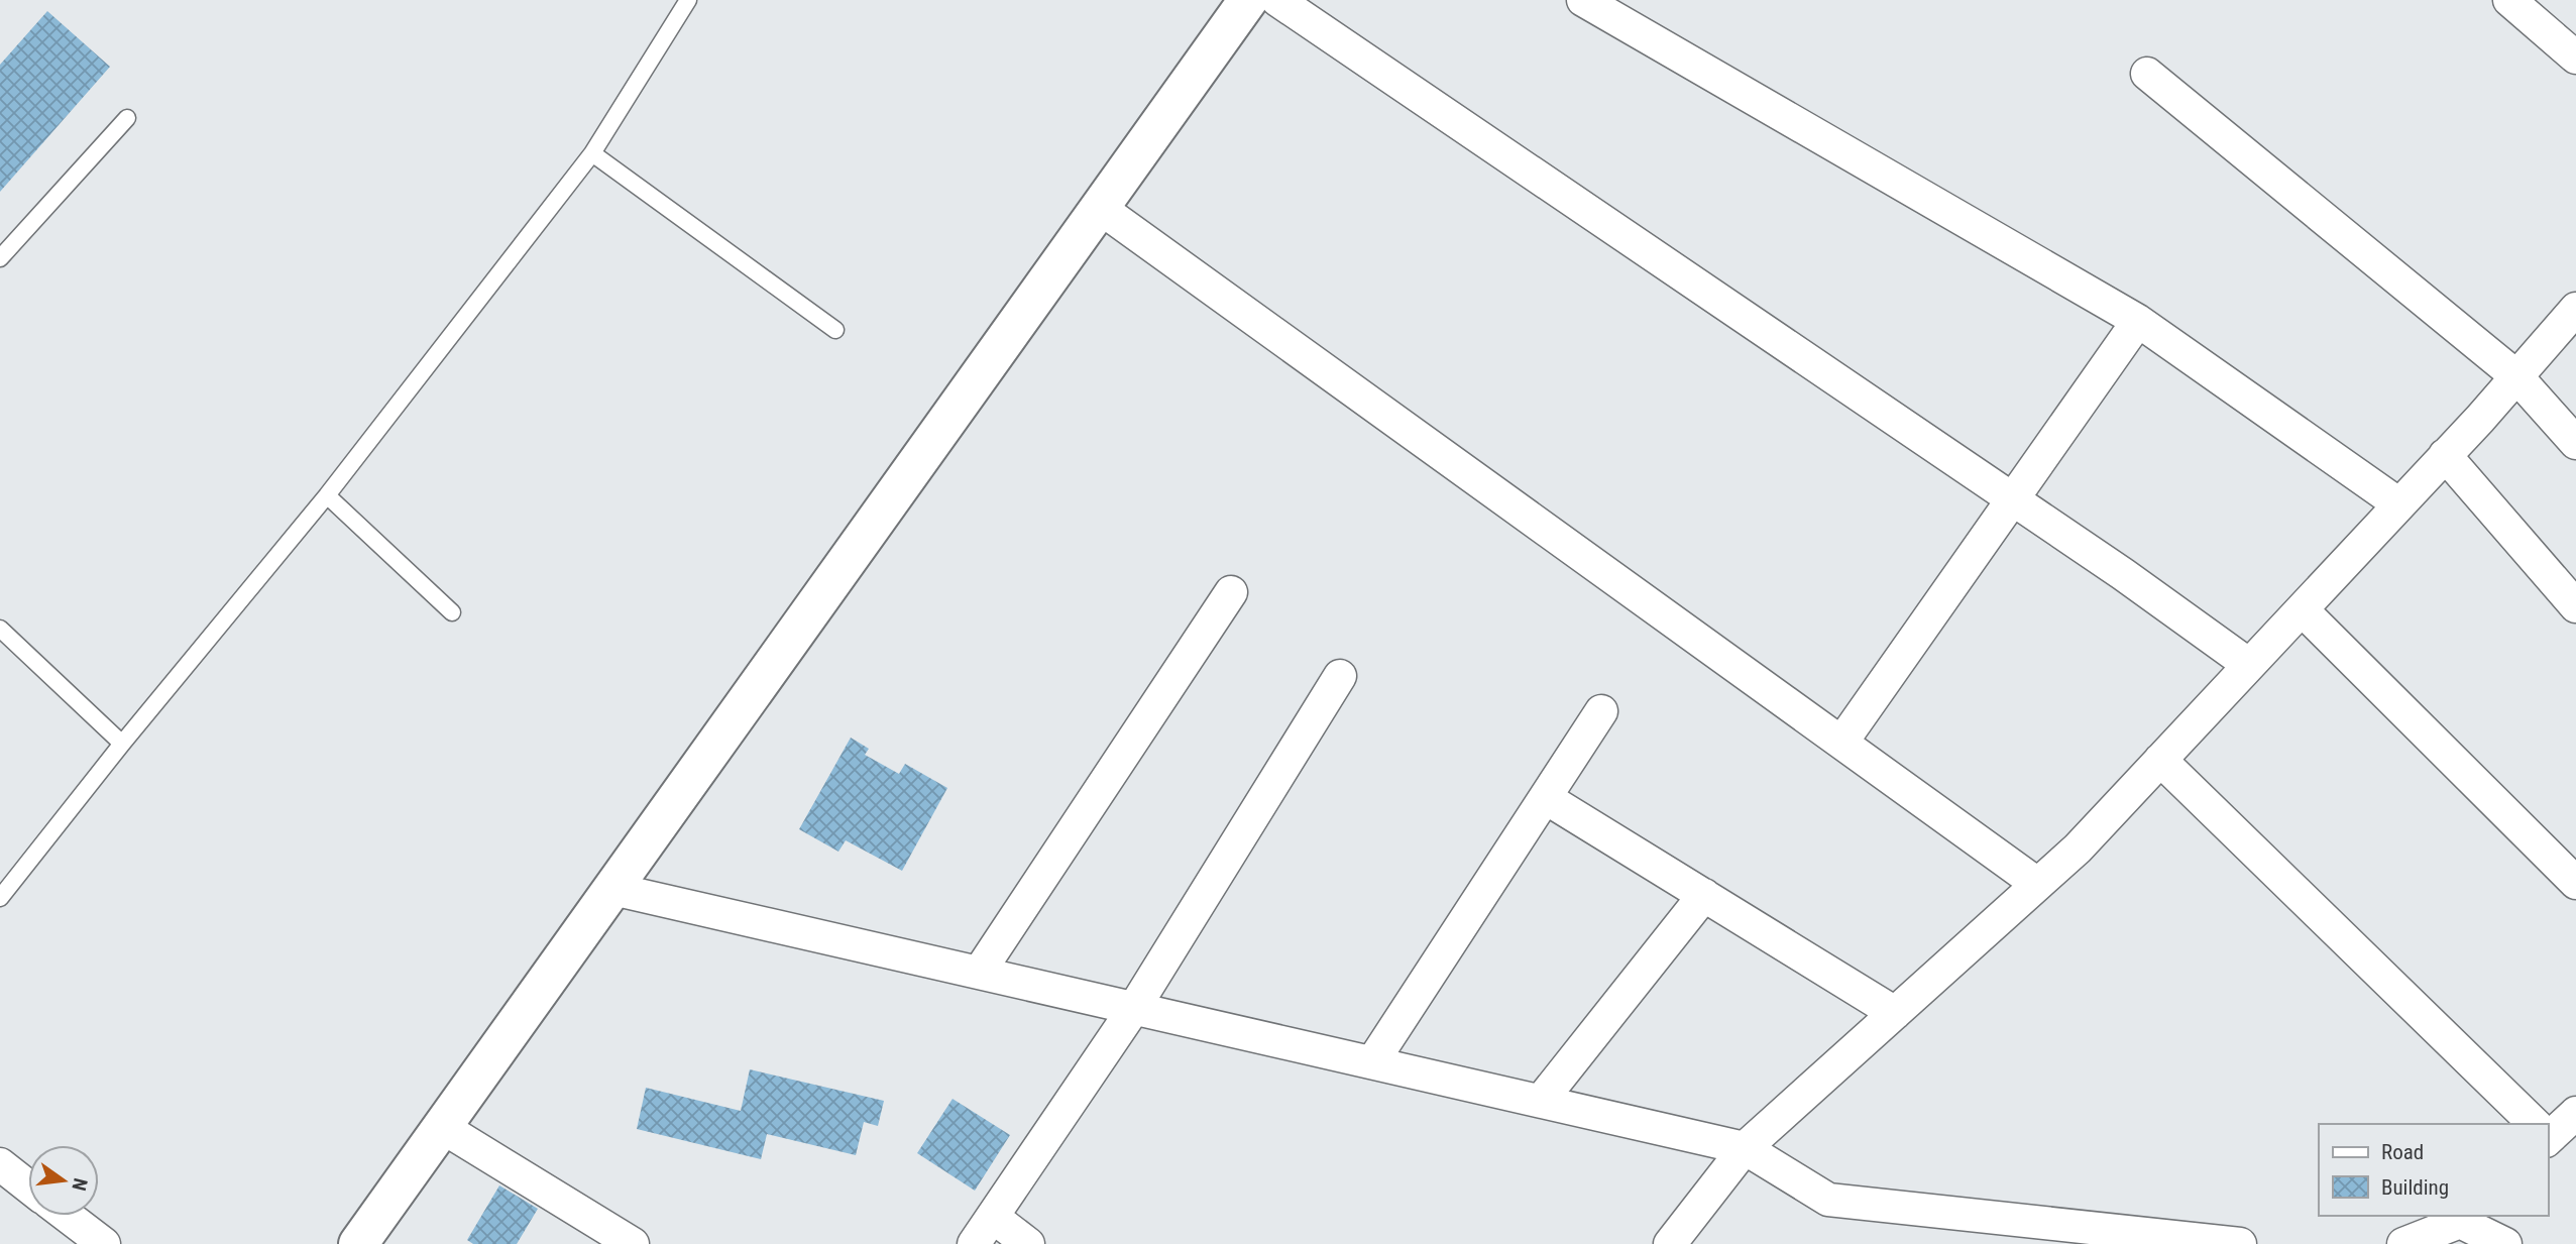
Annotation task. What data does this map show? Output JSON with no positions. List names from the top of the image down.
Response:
{
  "legend": ["Road", "Building"],
  "north": "right"
}
